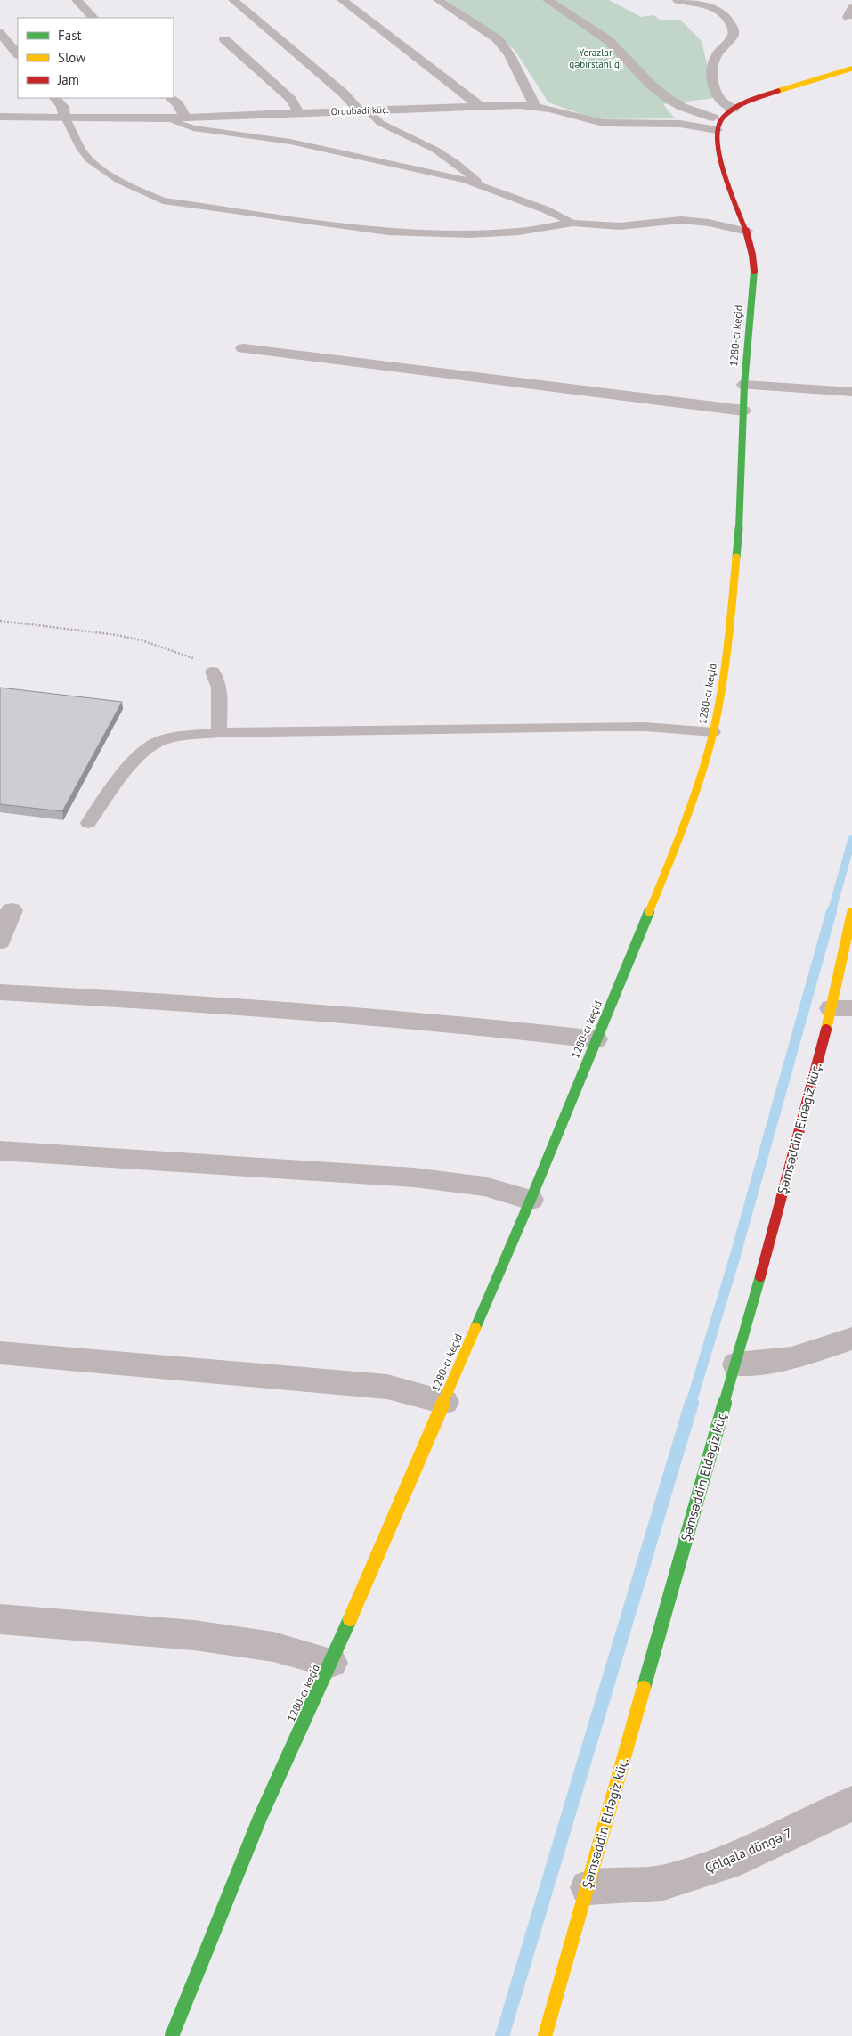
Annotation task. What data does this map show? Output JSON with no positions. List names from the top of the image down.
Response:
{
  "streets": {
    "street": [
      "Ordubadi küç.",
      "1280-cı keçid",
      "Şəmsəddin Eldəgiz küç.",
      "Çölqala döngə 7"
    ]
  },
  "crossings": [
    ["Ordubadi küç.", "1280-cı keçid"],
    ["Şəmsəddin Eldəgiz küç.", "Çölqala döngə 7"]
  ],
  "parks": ["Yerazlar qəbirstanlığı"],
  "legend": ["Fast", "Slow", "Jam"]
}
